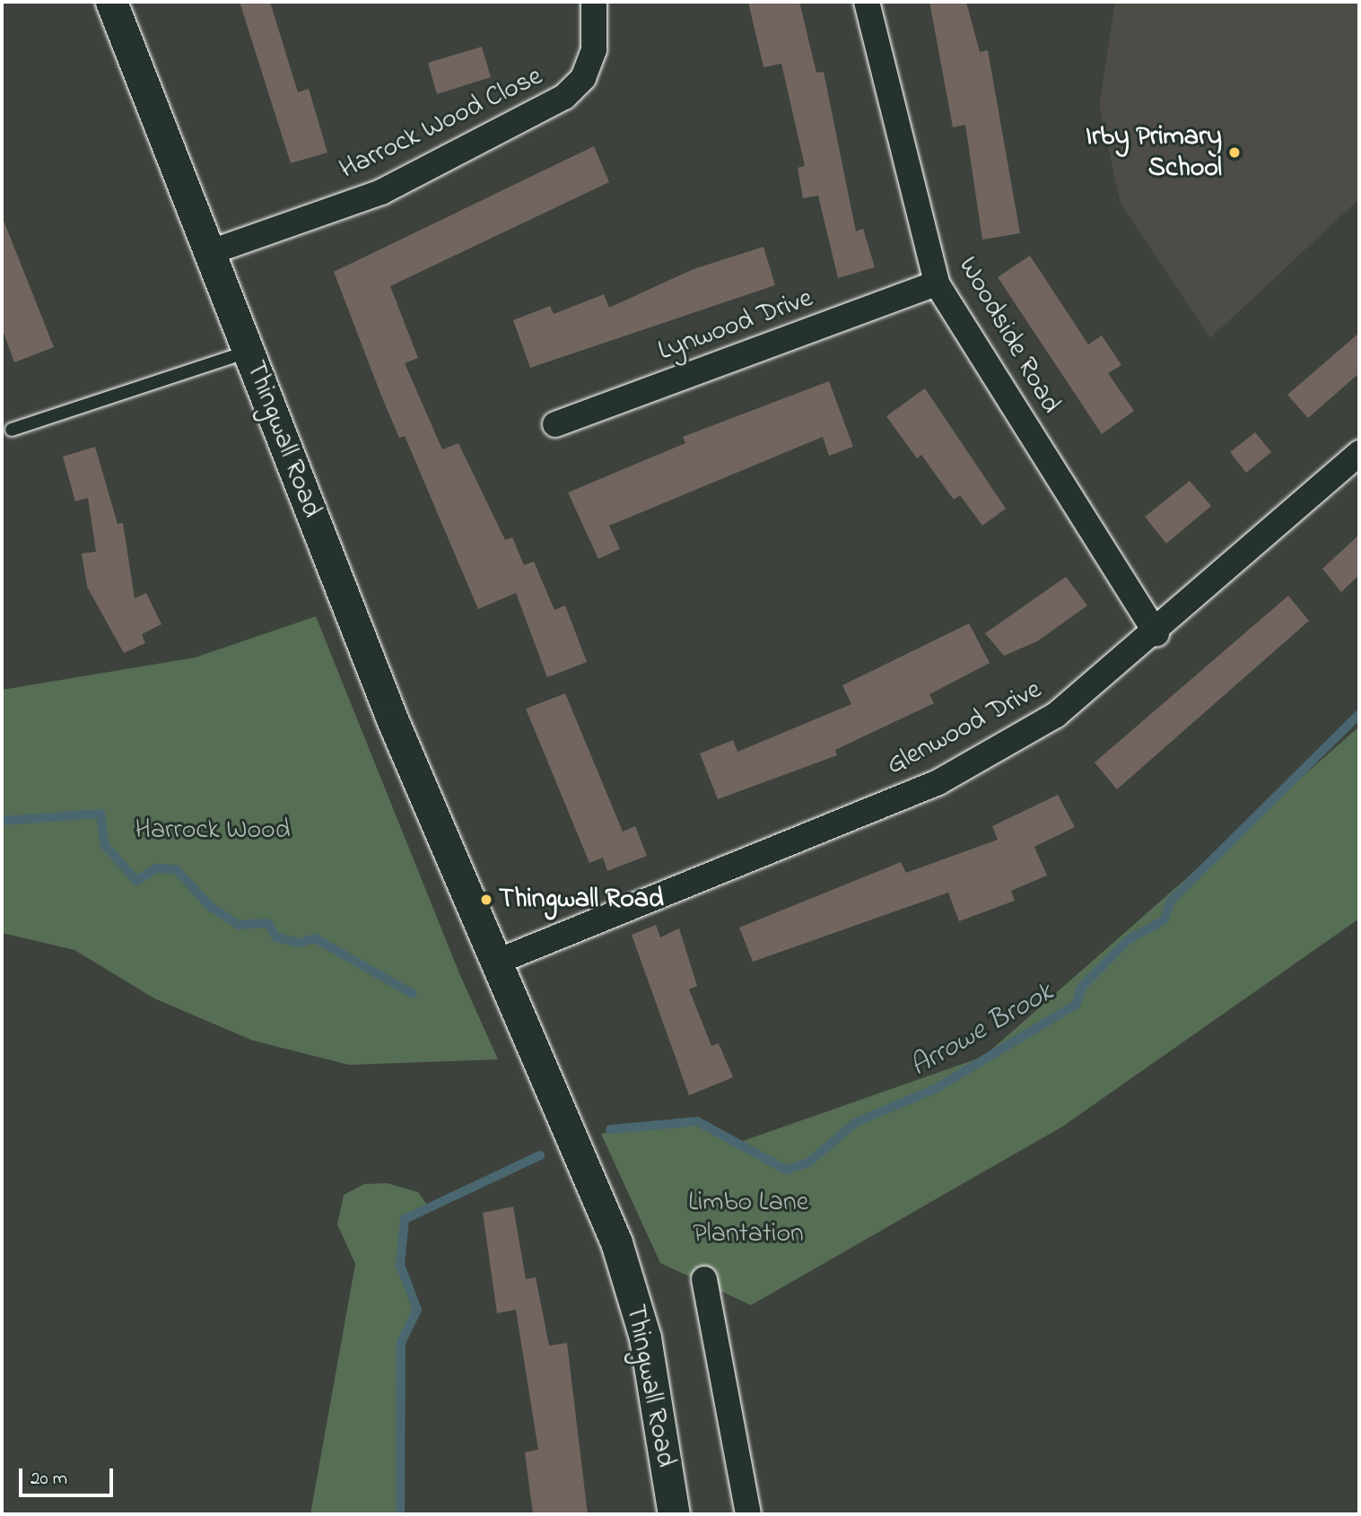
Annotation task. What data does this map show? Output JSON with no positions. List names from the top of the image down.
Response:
{
  "streets": {
    "street": [
      "Harrock Wood Close",
      "Lynwood Drive",
      "Woodside Road",
      "Thingwall Road",
      "Glenwood Drive"
    ]
  },
  "crossings": [
    ["Harrock Wood Close", "Thingwall Road"],
    ["Lynwood Drive", "Woodside Road"],
    ["Woodside Road", "Glenwood Drive"],
    ["Thingwall Road", "Glenwood Drive"]
  ],
  "water": ["Arrowe Brook"],
  "parks": ["Harrock Wood", "Limbo Lane Plantation"],
  "places": ["Irby Primary School", "Thingwall Road"],
  "scale_bar": "20 m"
}
